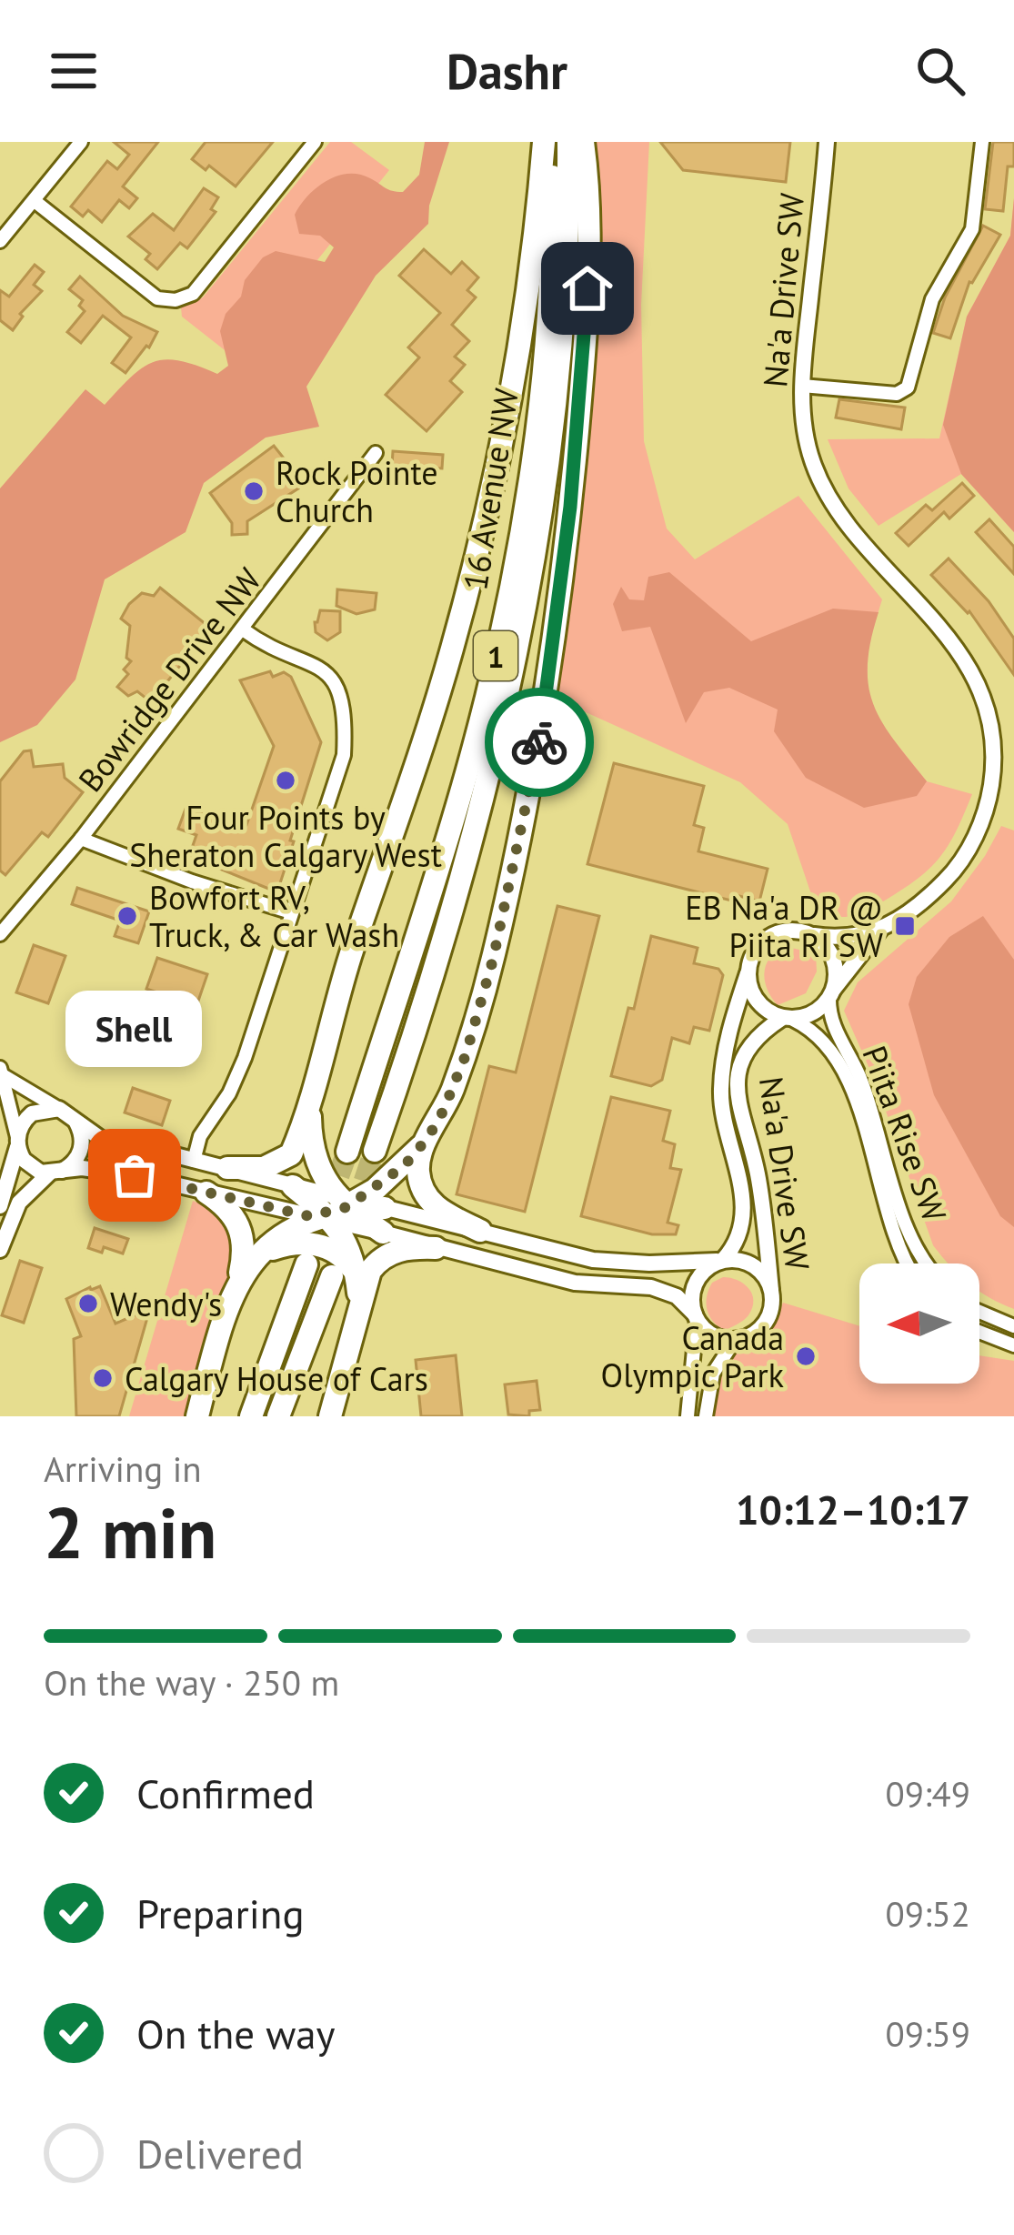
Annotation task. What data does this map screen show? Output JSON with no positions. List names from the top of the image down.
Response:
{
  "streets": {
    "highway": ["16 Avenue NW", "1"],
    "street": ["Na'a Drive SW", "Bowridge Drive NW", "Piita Rise SW"]
  },
  "crossings": [
    ["Na'a Drive SW", "Piita Rise SW"]
  ],
  "places": {
    "other": [
      "Rock Pointe Church",
      "Four Points by Sheraton Calgary West",
      "Bowfort RV, Truck, & Car Wash",
      "Shell",
      "Wendy's",
      "Canada Olympic Park",
      "Calgary House of Cars"
    ],
    "transit": ["EB Na'a DR @ Piita RI SW"]
  },
  "north": "left",
  "page": {
    "header": "Dashr",
    "bubble": "Shell",
    "heading": ["2 min", "Arriving in", "10:12–10:17"],
    "bar": "On the way · 250 m",
    "list": [
      ["Confirmed", "09:49"],
      ["Preparing", "09:52"],
      ["On the way", "09:59"],
      "Delivered"
    ]
  }
}
